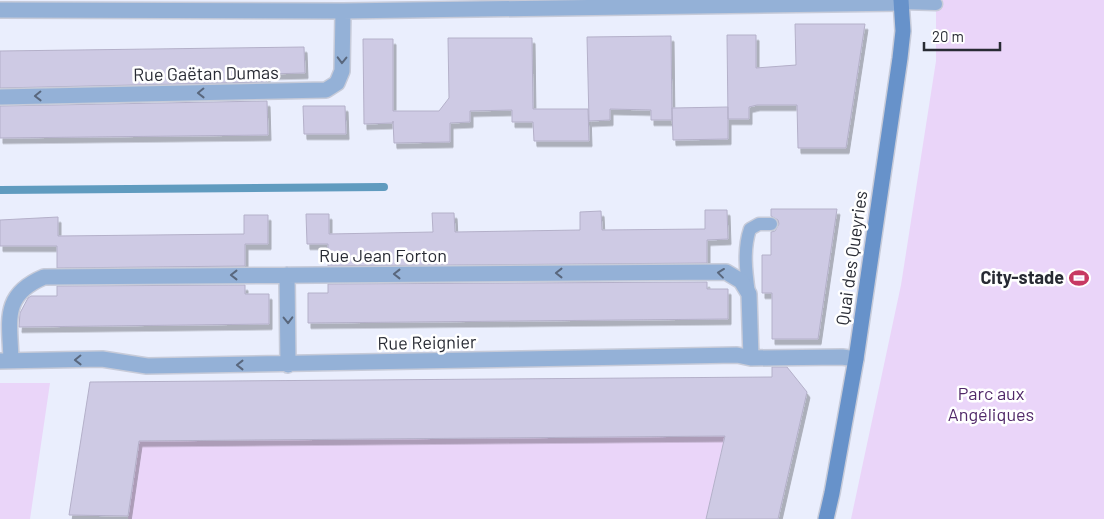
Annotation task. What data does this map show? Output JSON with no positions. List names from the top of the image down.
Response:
{
  "streets": {
    "main road": ["Quai des Queyries"],
    "street": ["Rue Gaëtan Dumas", "Rue Jean Forton", "Rue Reignier"]
  },
  "crossings": [
    ["Rue Jean Forton", "Rue Reignier"],
    ["Quai des Queyries", "Rue Reignier"]
  ],
  "one_way": ["Rue Jean Forton"],
  "parks": ["Parc aux Angéliques"],
  "places": {
    "sports": ["City-stade"]
  },
  "scale_bar": "20 m"
}
